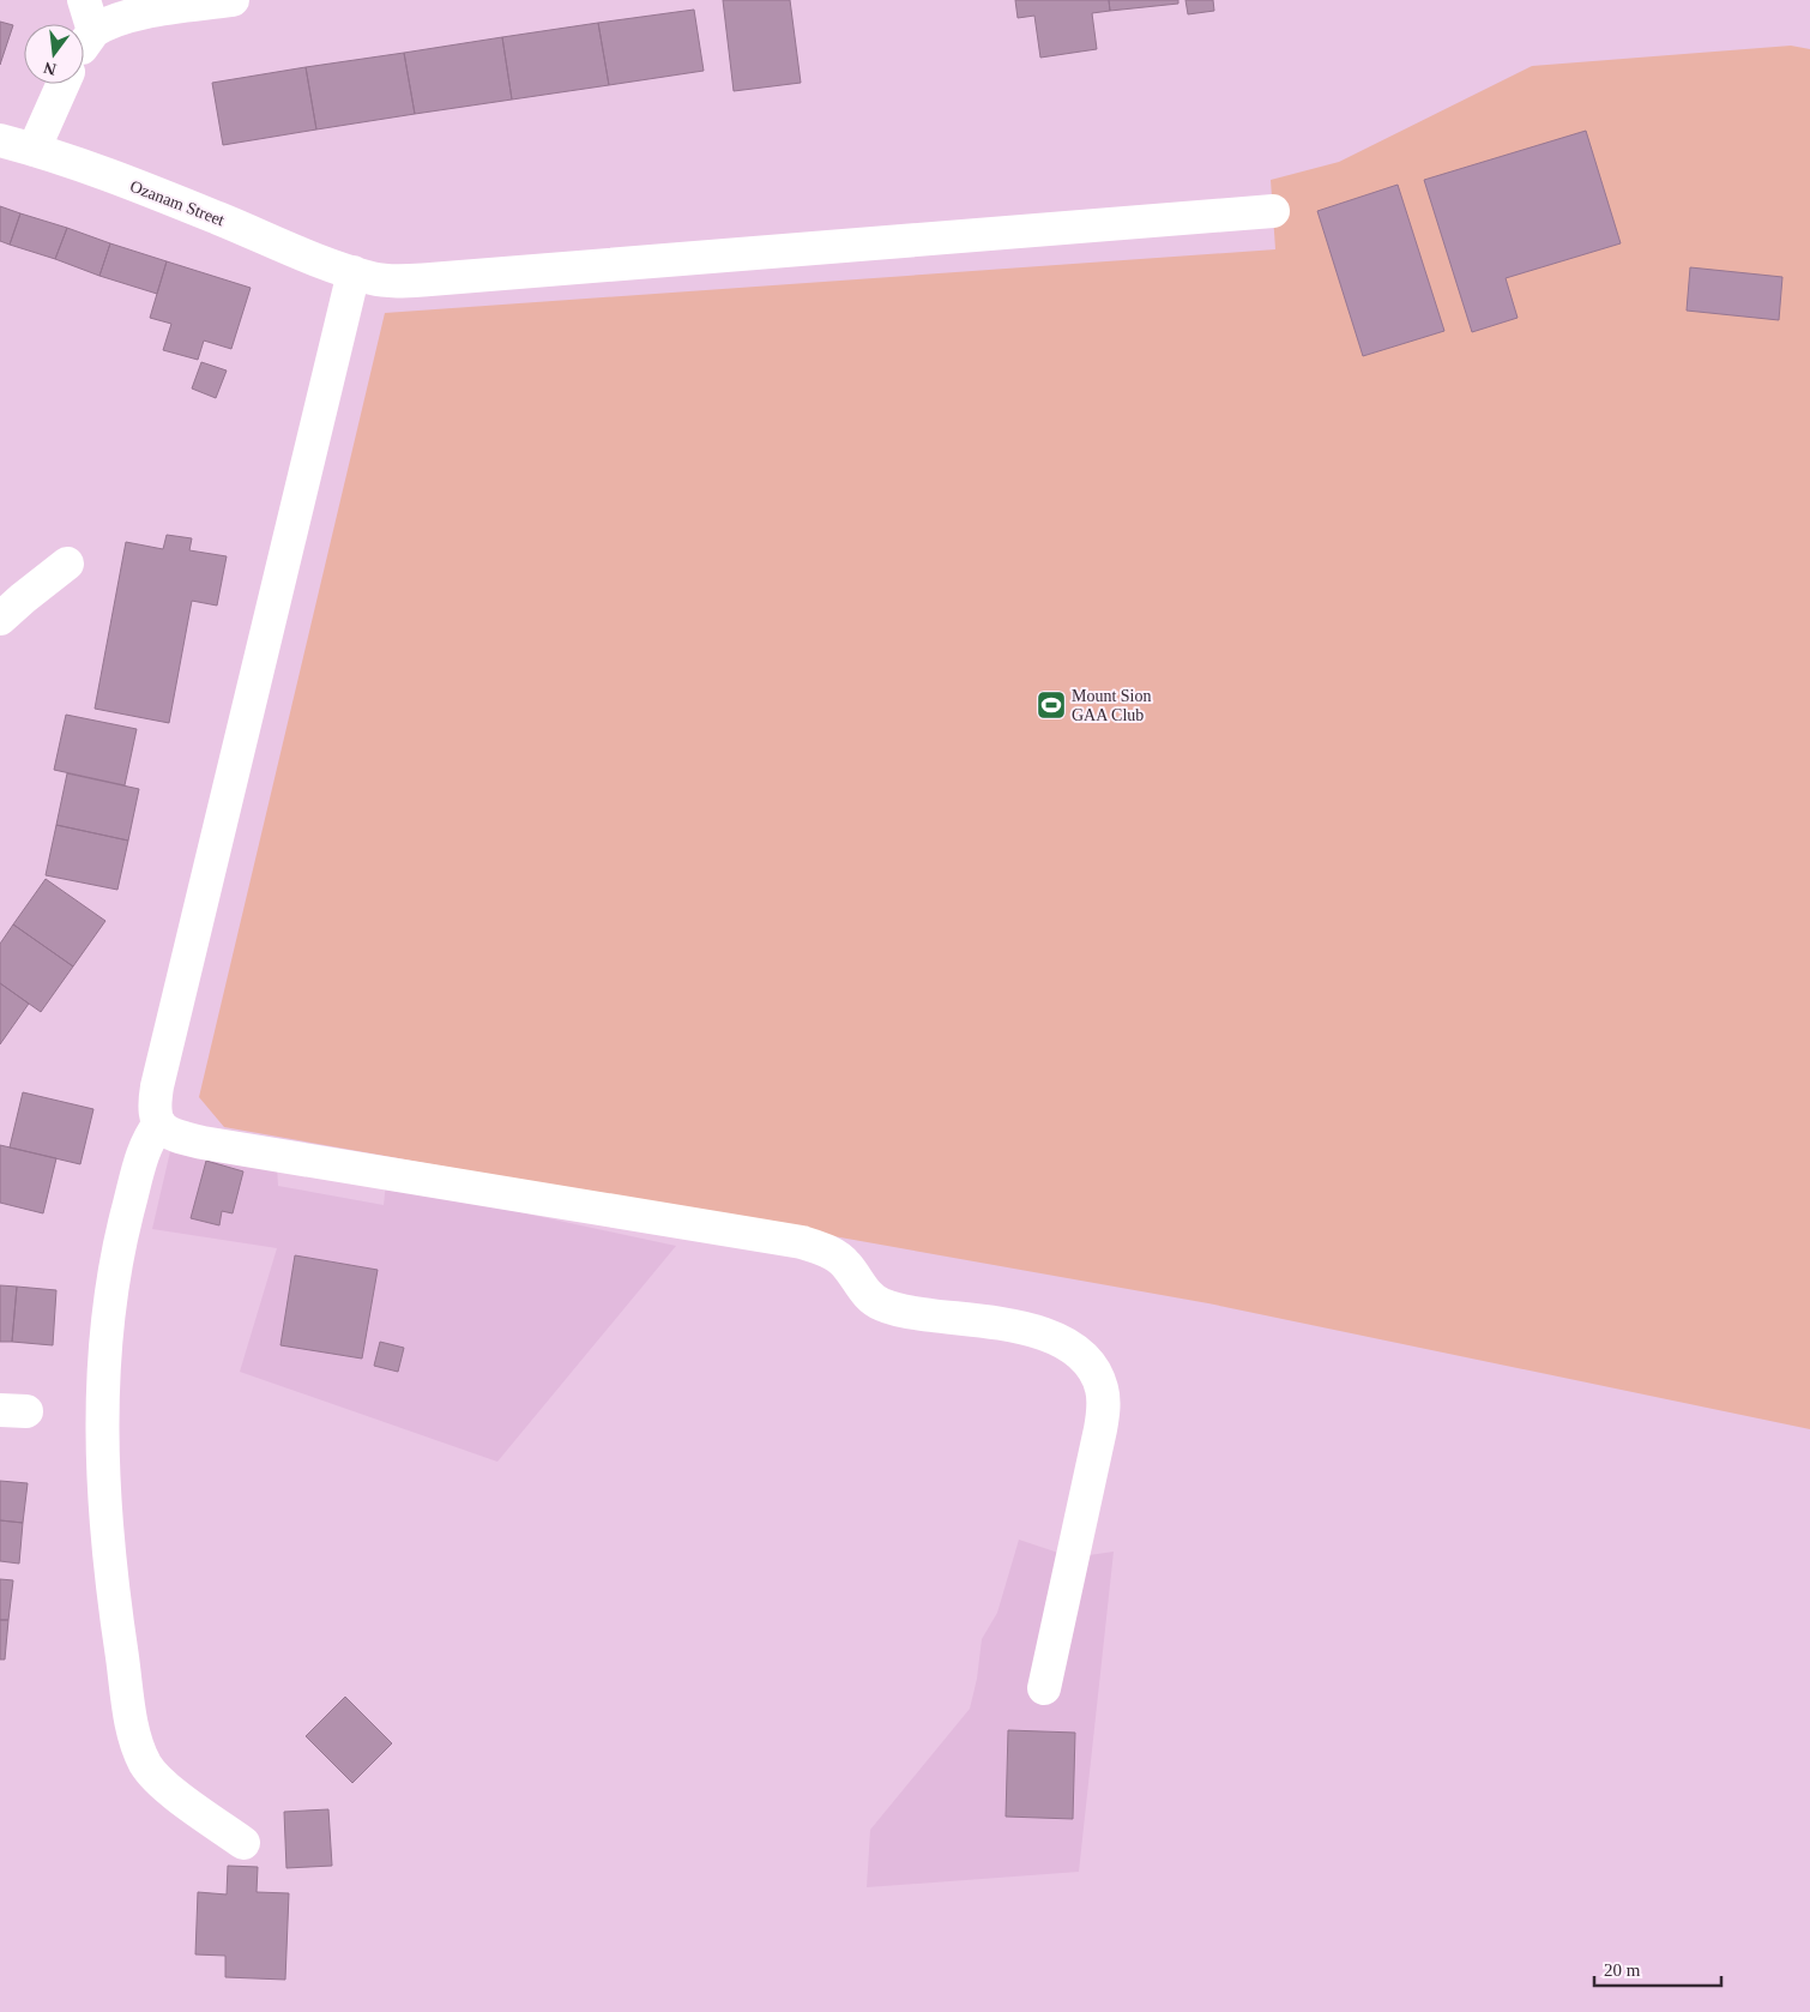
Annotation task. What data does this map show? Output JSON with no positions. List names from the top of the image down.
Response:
{
  "streets": {
    "street": ["Ozanam Street"]
  },
  "places": {
    "sports": ["Mount Sion GAA Club"]
  },
  "scale_bar": "20 m",
  "north": "bottom"
}
